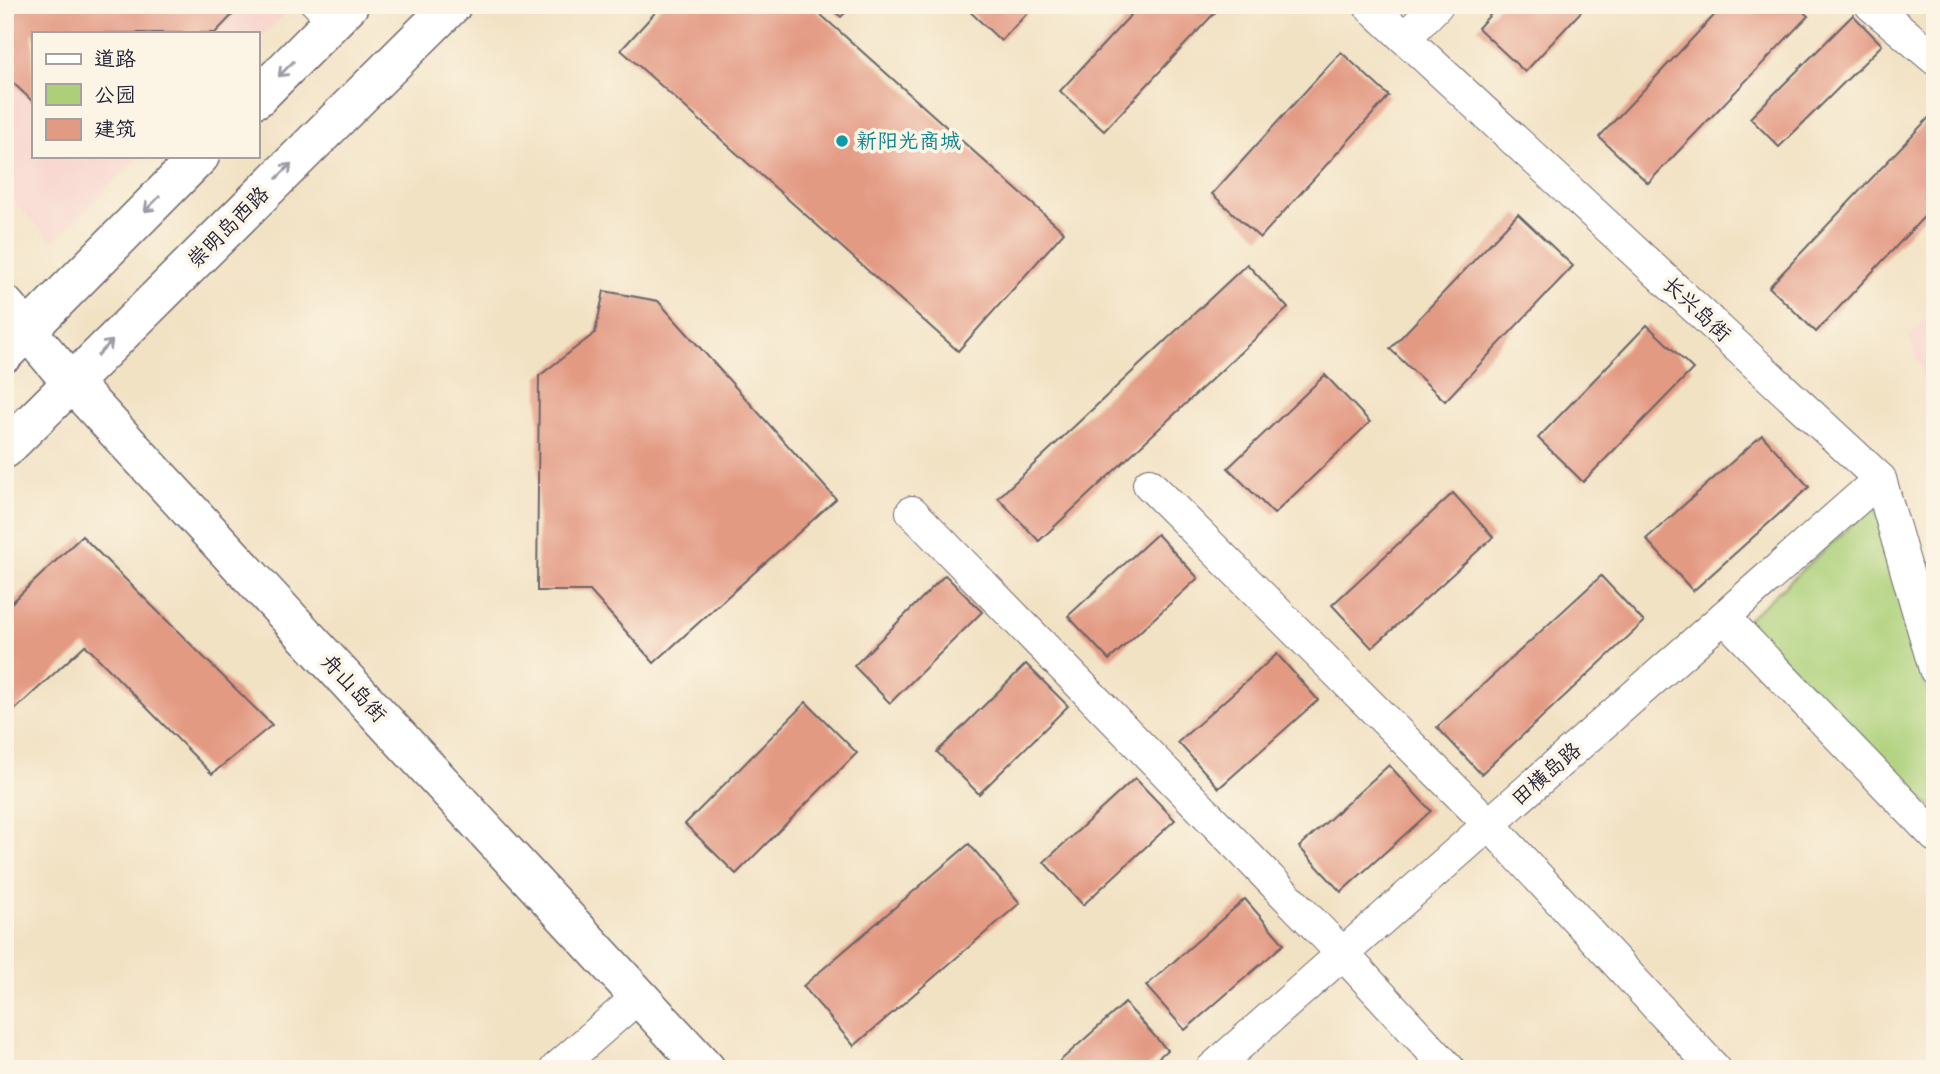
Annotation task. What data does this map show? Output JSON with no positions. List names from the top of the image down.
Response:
{
  "streets": {
    "street": [
      "崇明岛西路",
      "长兴岛街",
      "舟山岛街",
      "田横岛路"
    ]
  },
  "crossings": [
    ["崇明岛西路", "舟山岛街"],
    ["长兴岛街", "田横岛路"]
  ],
  "places": ["新阳光商城"],
  "legend": ["道路", "公园", "建筑"]
}
